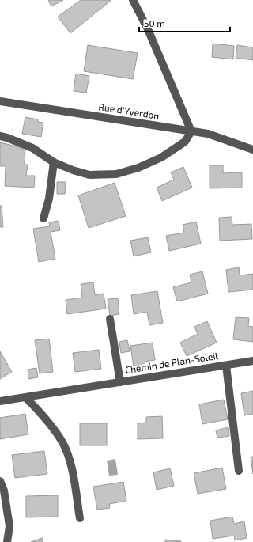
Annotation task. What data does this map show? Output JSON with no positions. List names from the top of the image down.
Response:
{
  "streets": {
    "street": ["Rue d'Yverdon", "Chemin de Plan-Soleil"]
  },
  "scale_bar": "50 m"
}
